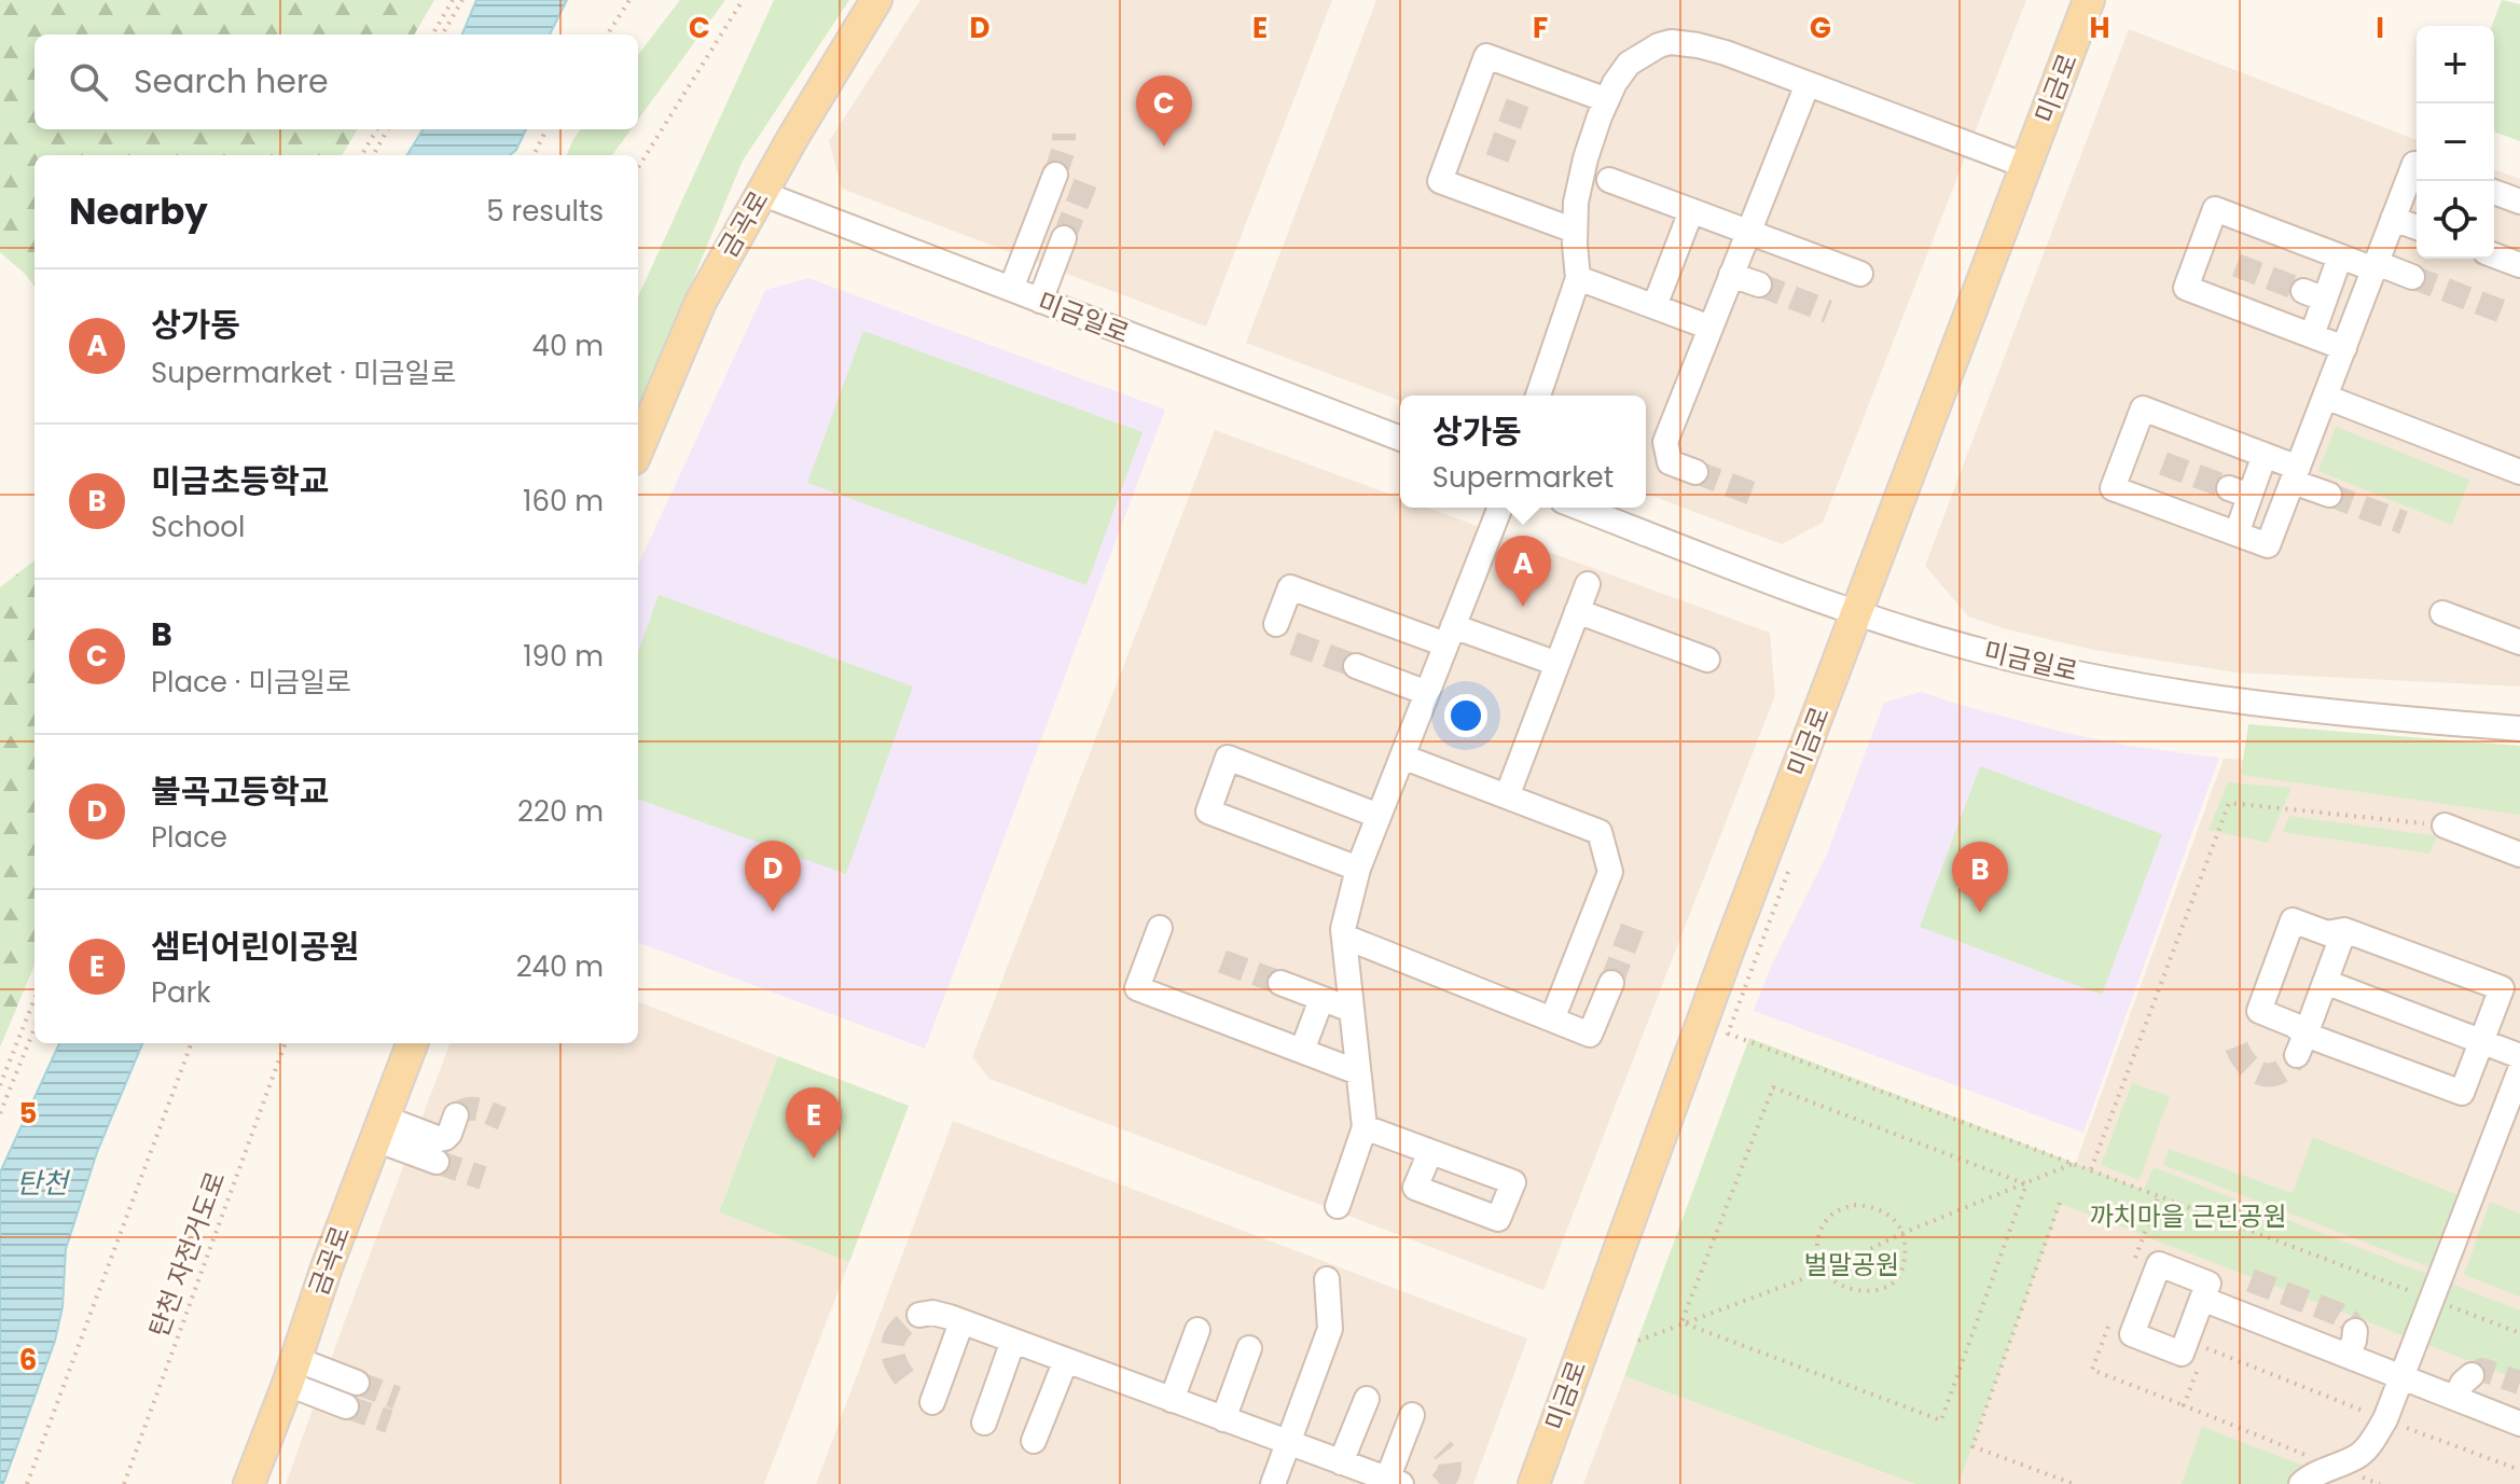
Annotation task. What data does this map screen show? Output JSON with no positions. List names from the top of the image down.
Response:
{
  "streets": {
    "main road": ["미금로", "금곡로"],
    "street": ["미금일로"],
    "path": ["탄천 자전거도로"]
  },
  "crossings": [
    ["미금로", "미금일로"],
    ["금곡로", "미금일로"]
  ],
  "water": ["탄천"],
  "parks": ["까치마을 근린공원", "벌말공원"],
  "page": {
    "map_buttons": ["+", "−"],
    "search": "Search here",
    "pins": [
      "C",
      "A",
      "D",
      "B",
      "E"
    ],
    "heading": ["Nearby", "5 results"],
    "list": [
      {
        "mark": "A",
        "name": "상가동",
        "note": "Supermarket · 미금일로",
        "value": "40 m"
      },
      {
        "mark": "B",
        "name": "미금초등학교",
        "note": "School",
        "value": "160 m"
      },
      {
        "mark": "C",
        "name": "B",
        "note": "Place · 미금일로",
        "value": "190 m"
      },
      {
        "mark": "D",
        "name": "불곡고등학교",
        "note": "Place",
        "value": "220 m"
      },
      {
        "mark": "E",
        "name": "샘터어린이공원",
        "note": "Park",
        "value": "240 m"
      }
    ],
    "popup": ["상가동", "Supermarket"]
  },
  "grid": {
    "columns": [
      "C",
      "D",
      "E",
      "F",
      "G",
      "H",
      "I"
    ],
    "rows": ["5", "6"]
  }
}
